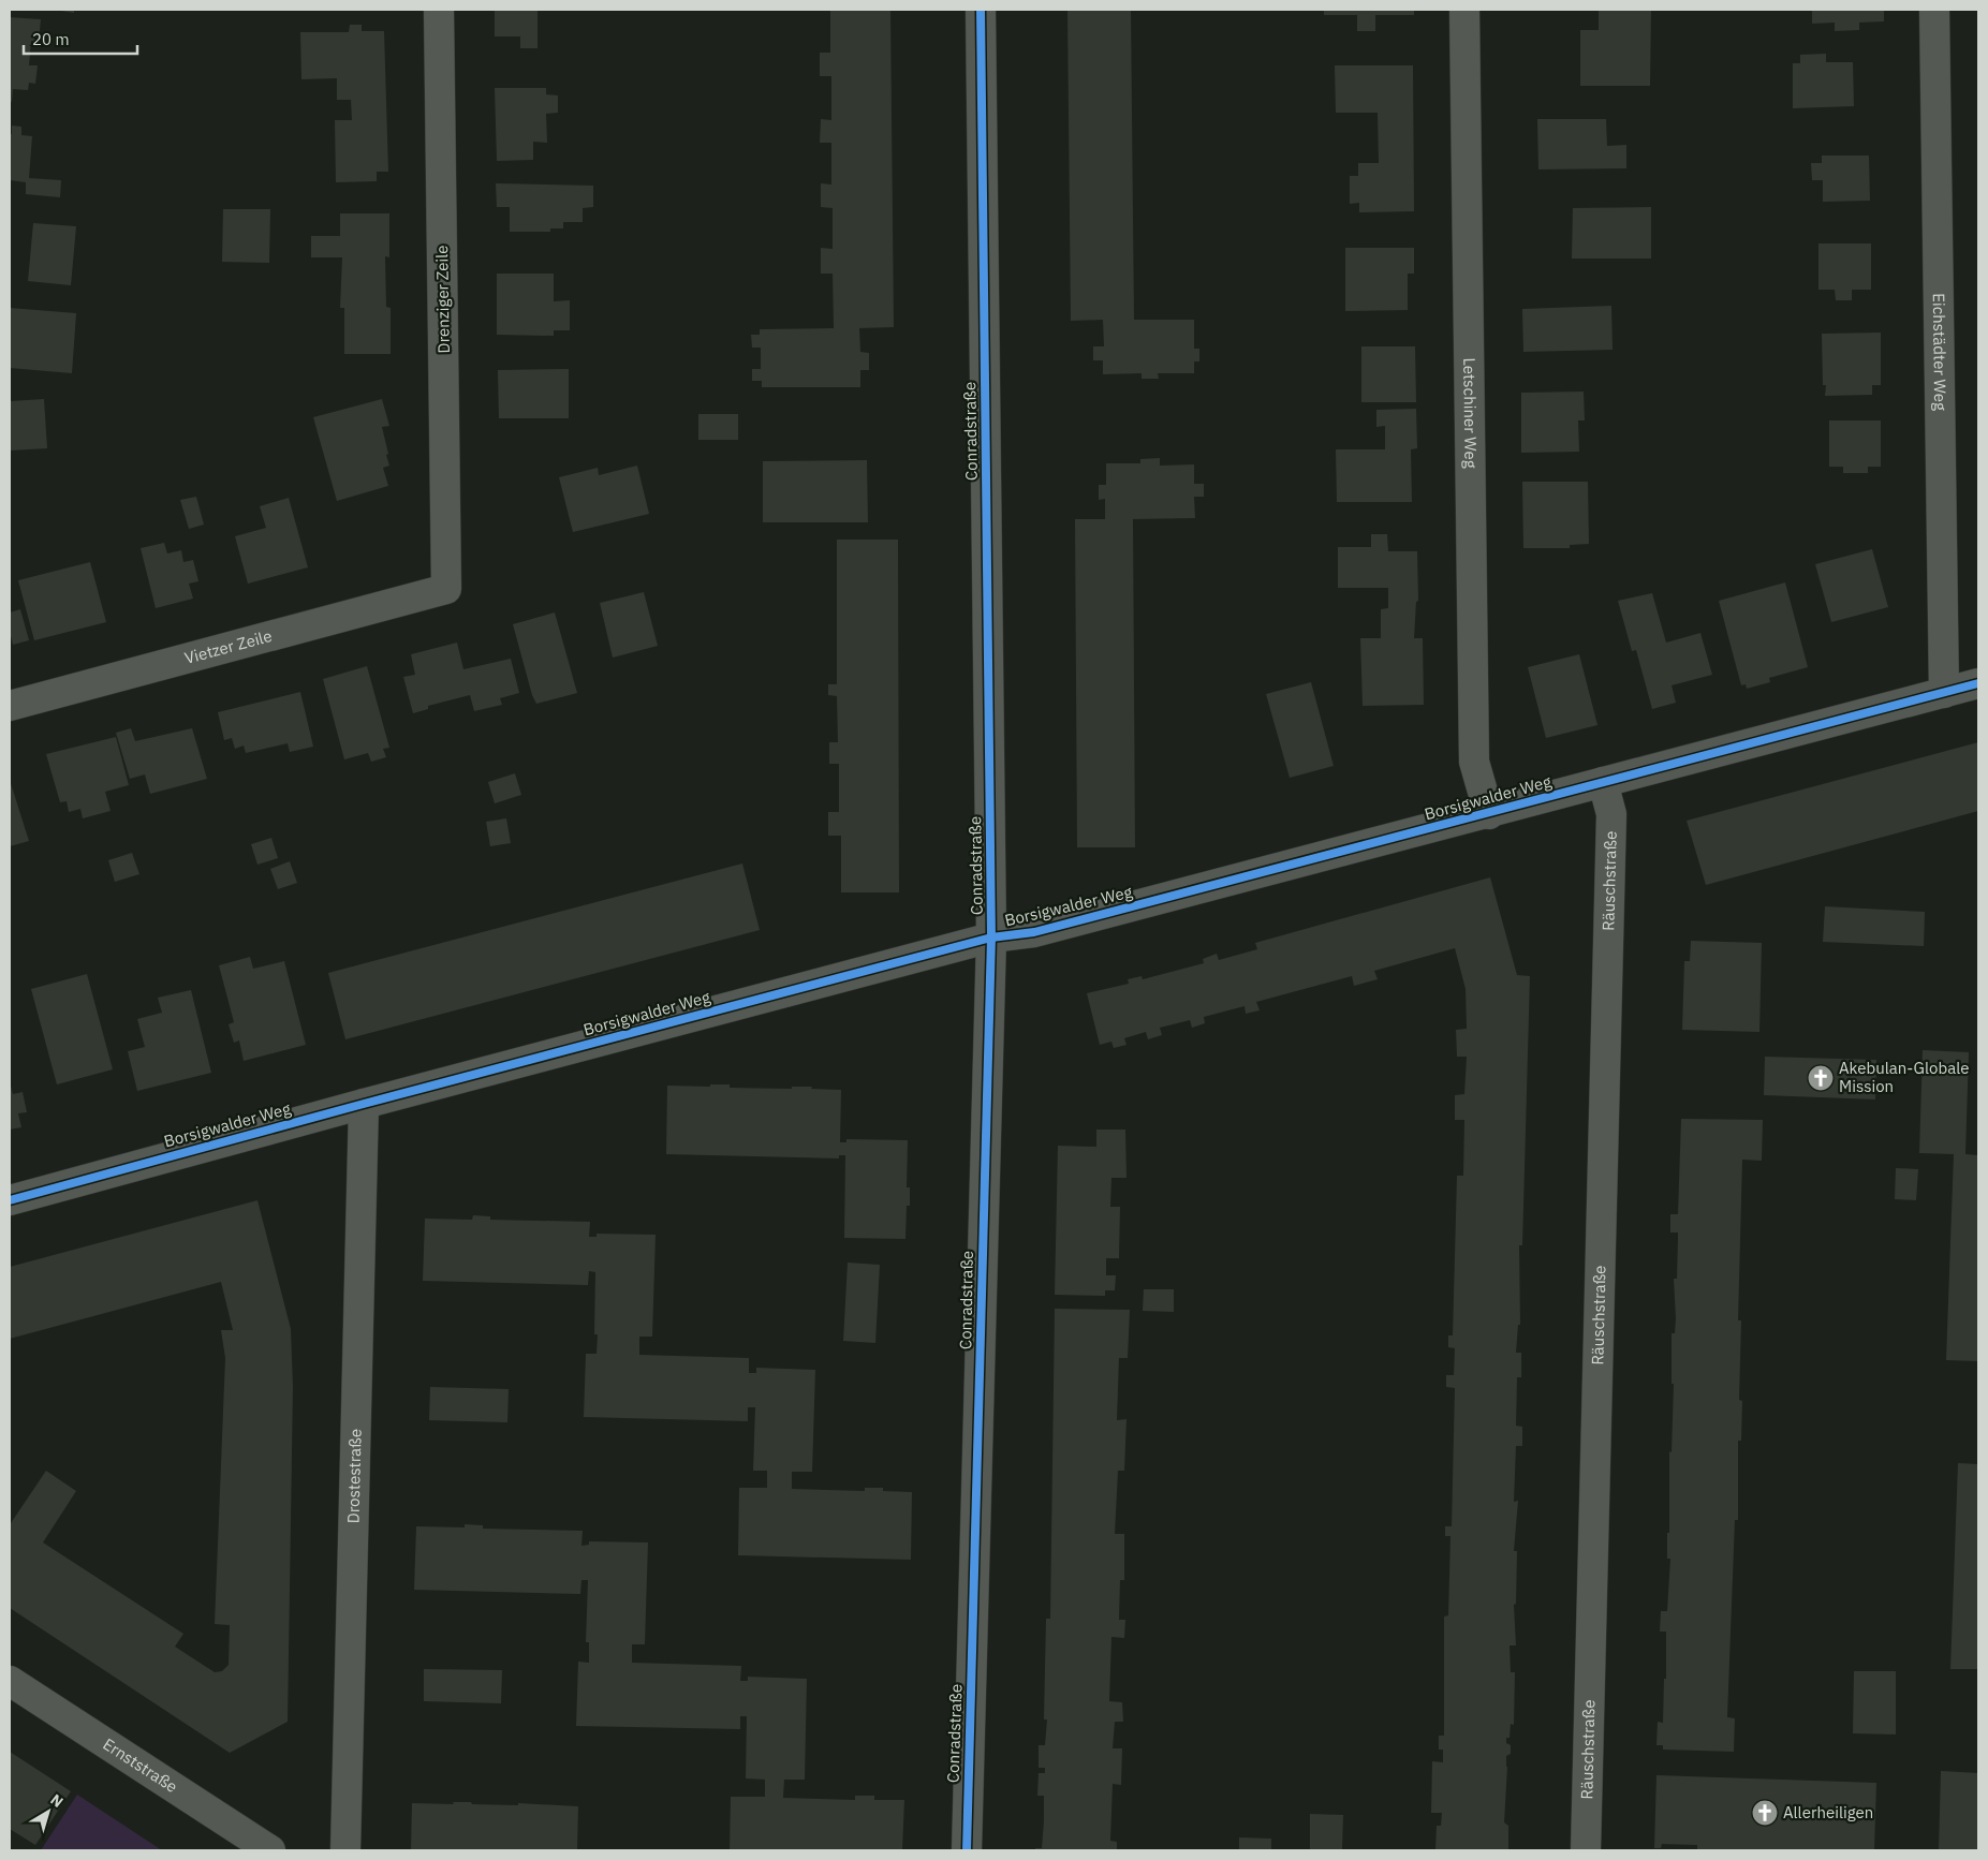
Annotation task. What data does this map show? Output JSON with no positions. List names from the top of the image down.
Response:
{
  "streets": {
    "street": [
      "Drenziger Zeile",
      "Eichstädter Weg",
      "Letschiner Weg",
      "Conradstraße",
      "Vietzer Zeile",
      "Borsigwalder Weg",
      "Räuschstraße",
      "Drostestraße",
      "Ernststraße"
    ]
  },
  "crossings": [
    ["Drenziger Zeile", "Vietzer Zeile"],
    ["Eichstädter Weg", "Borsigwalder Weg"],
    ["Letschiner Weg", "Borsigwalder Weg"],
    ["Conradstraße", "Borsigwalder Weg"],
    ["Borsigwalder Weg", "Räuschstraße"],
    ["Borsigwalder Weg", "Drostestraße"]
  ],
  "places": {
    "church": ["Akebulan-Globale Mission", "Allerheiligen"]
  },
  "scale_bar": "20 m",
  "north": "top right"
}
